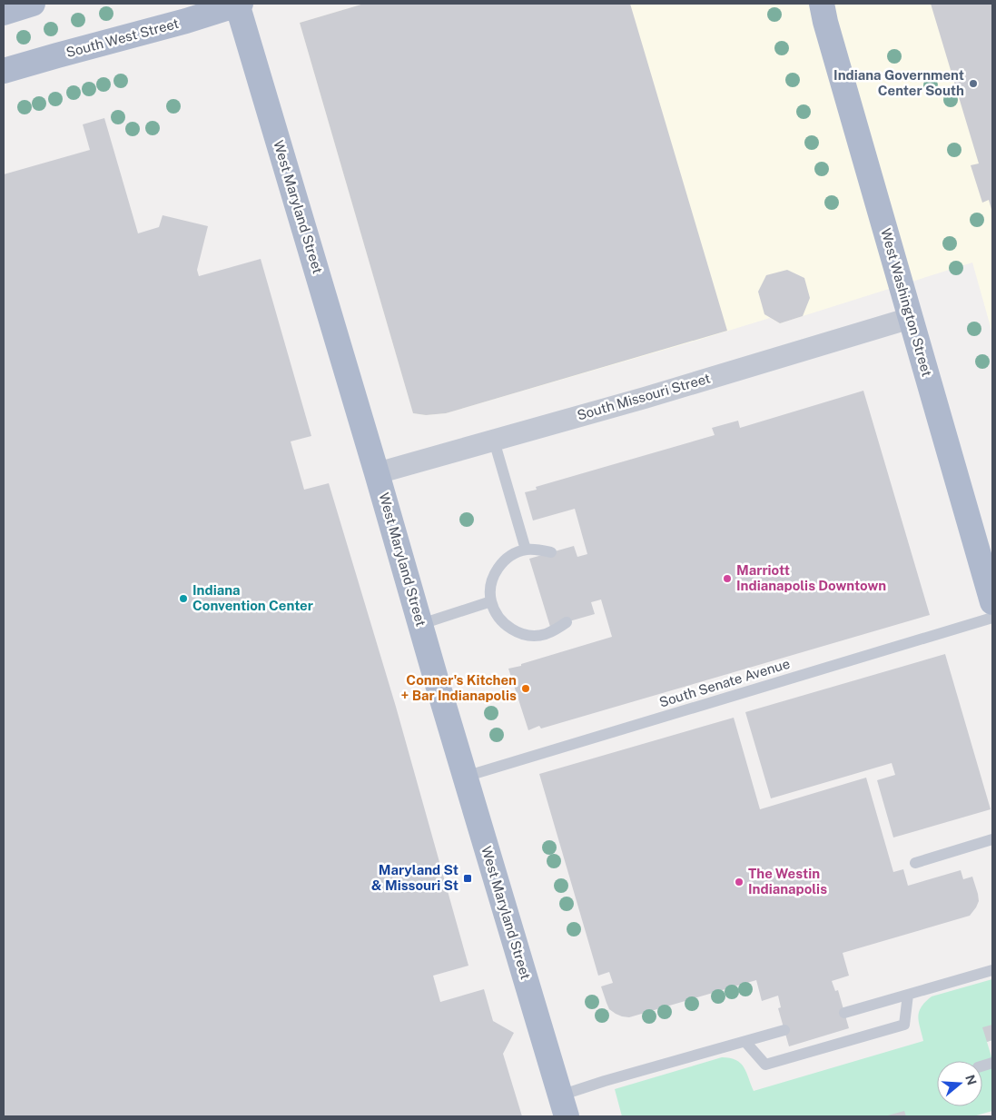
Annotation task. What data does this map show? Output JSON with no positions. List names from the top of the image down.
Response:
{
  "streets": {
    "main road": ["South West Street", "West Maryland Street", "West Washington Street"],
    "street": ["South Missouri Street"],
    "lane": ["South Senate Avenue"]
  },
  "crossings": [
    ["South West Street", "West Maryland Street"],
    ["West Maryland Street", "South Missouri Street"],
    ["West Maryland Street", "South Senate Avenue"],
    ["West Washington Street", "South Missouri Street"]
  ],
  "places": {
    "other": [
      "Indiana Government Center South",
      "Marriott Indianapolis Downtown",
      "Indiana Convention Center",
      "Conner's Kitchen + Bar Indianapolis",
      "The Westin Indianapolis"
    ],
    "transit": ["Maryland St & Missouri St"]
  },
  "north": "right"
}
